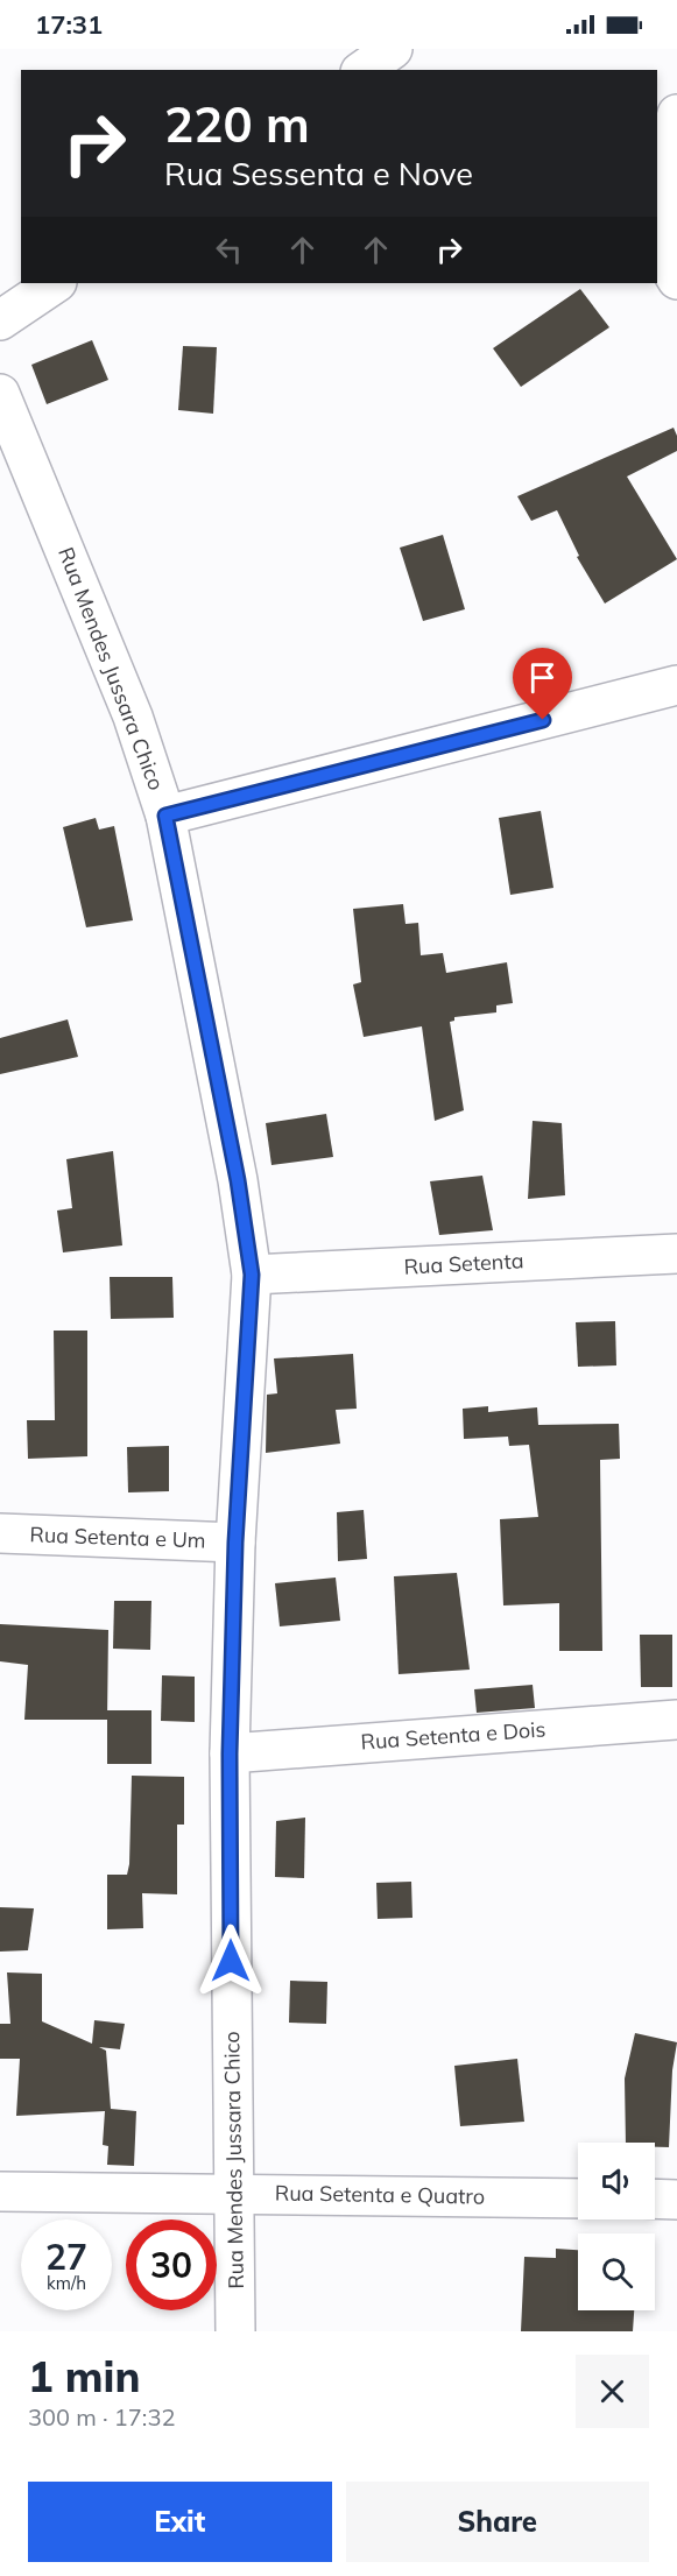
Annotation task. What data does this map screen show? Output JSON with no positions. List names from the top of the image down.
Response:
{
  "streets": {
    "street": [
      "Rua Mendes Jussara Chico",
      "Rua Setenta",
      "Rua Setenta e Um",
      "Rua Setenta e Dois",
      "Rua Setenta e Quatro"
    ]
  },
  "crossings": [
    ["Rua Mendes Jussara Chico", "Rua Setenta"],
    ["Rua Mendes Jussara Chico", "Rua Setenta e Um"],
    ["Rua Mendes Jussara Chico", "Rua Setenta e Dois"],
    ["Rua Mendes Jussara Chico", "Rua Setenta e Quatro"]
  ],
  "page": {
    "status": "17:31",
    "turn": ["220 m", "Rua Sessenta e Nove"],
    "speed": "27 km/h",
    "limit": "30",
    "heading": ["1 min", "300 m · 17:32"],
    "buttons": ["Exit", "Share"]
  }
}
